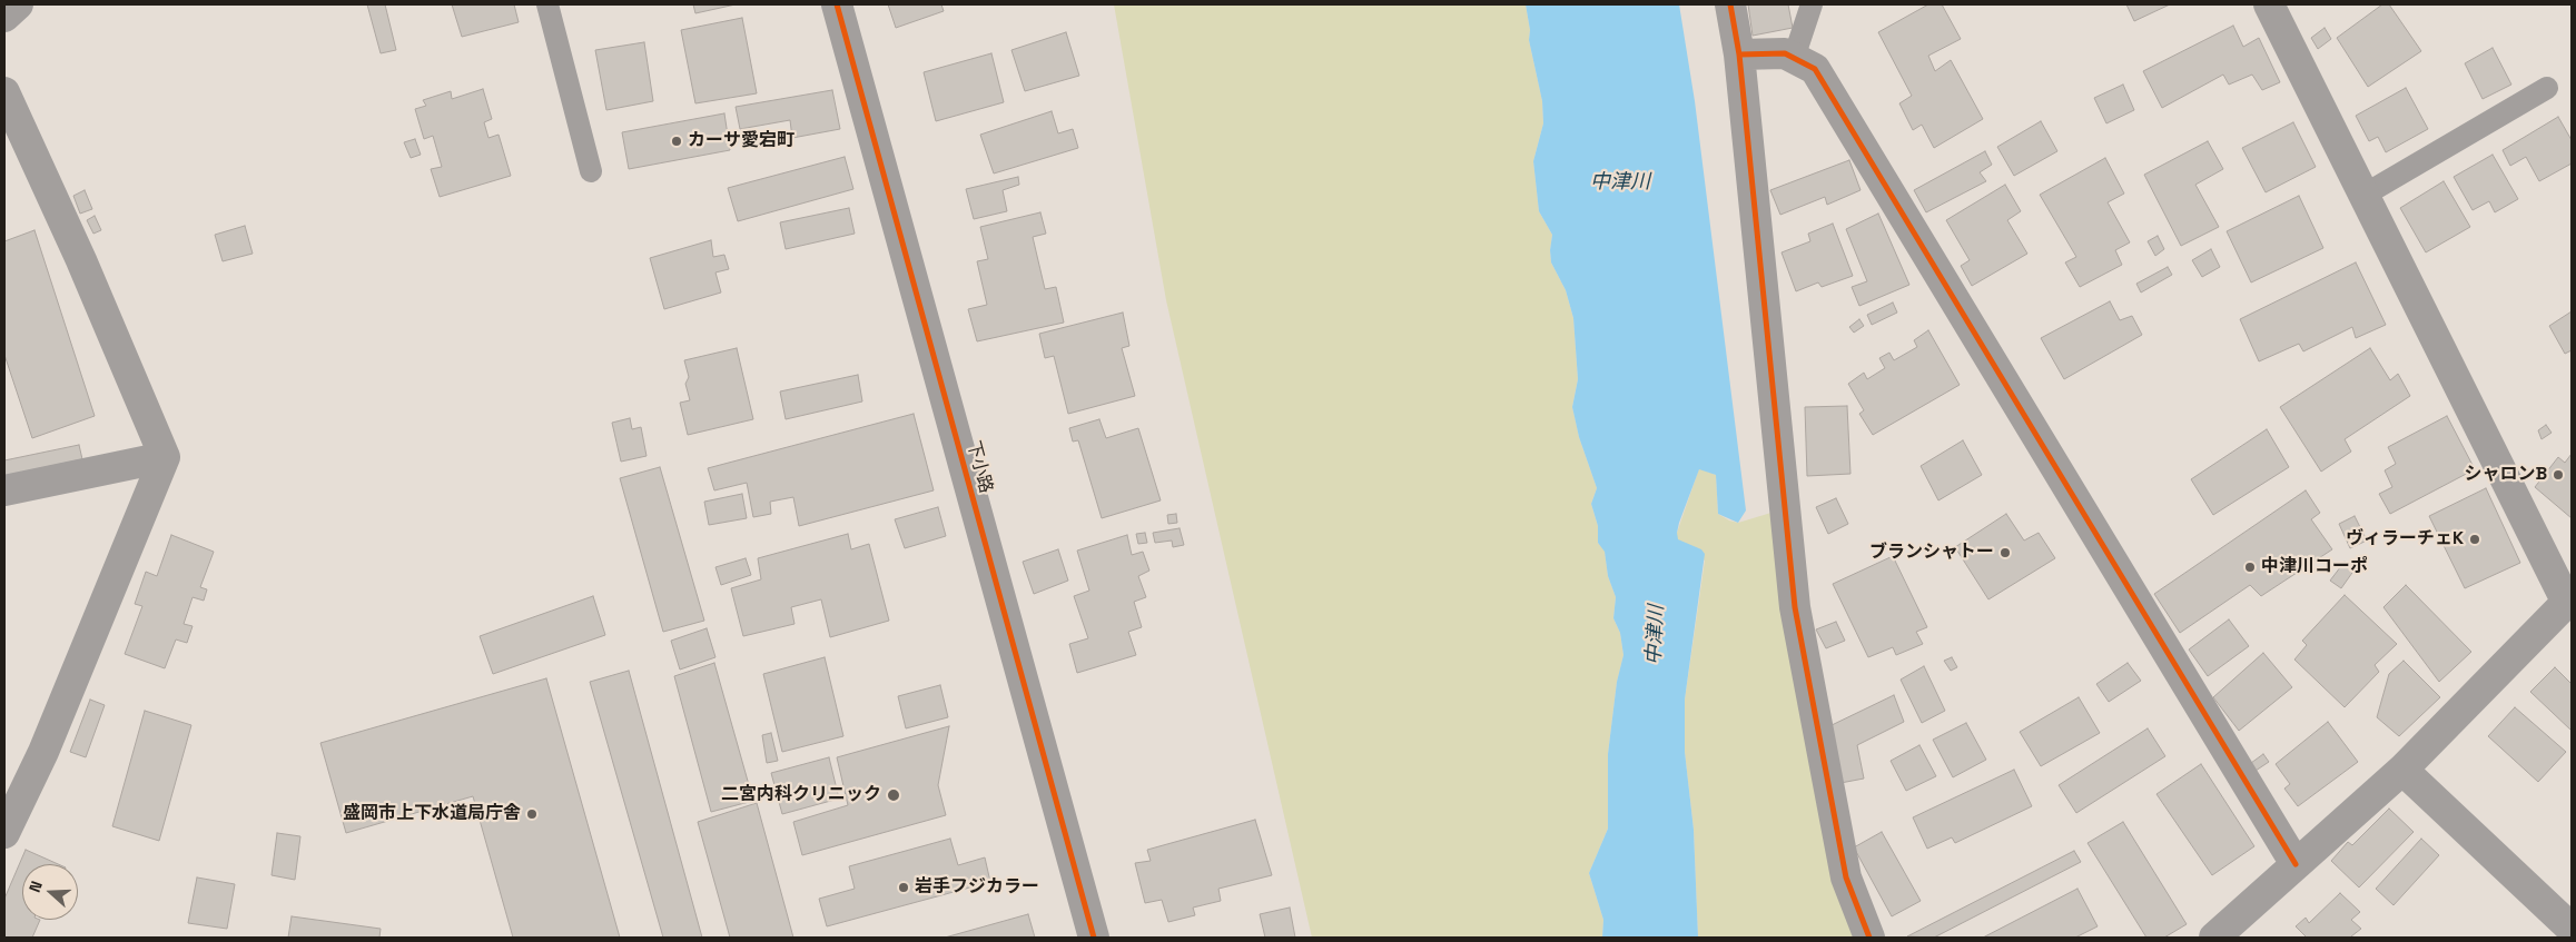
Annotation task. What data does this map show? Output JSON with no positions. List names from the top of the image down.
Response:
{
  "streets": {
    "street": ["下小路"]
  },
  "water": ["中津川"],
  "places": [
    "カーサ愛宕町",
    "シャロンB",
    "ヴィラーチェK",
    "ブランシャトー",
    "中津川コーポ",
    "二宮内科クリニック",
    "盛岡市上下水道局庁舎",
    "岩手フジカラー"
  ],
  "north": "left"
}
